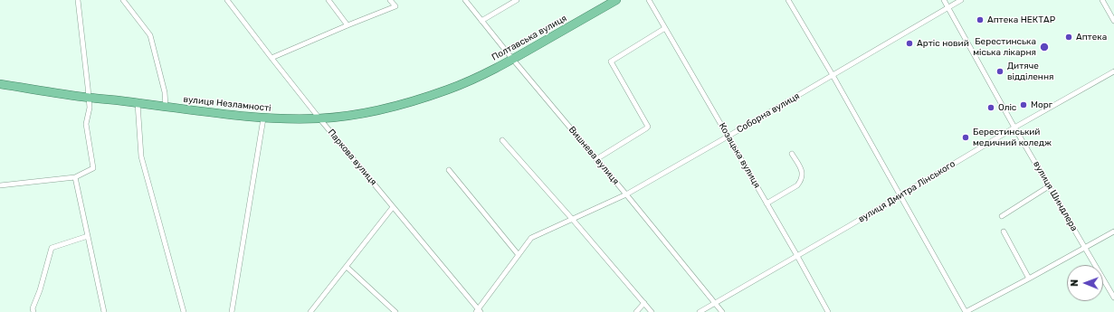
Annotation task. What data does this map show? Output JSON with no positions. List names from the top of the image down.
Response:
{
  "streets": {
    "highway": ["Полтавська вулиця", "вулиця Незламності"],
    "street": [
      "Соборна вулиця",
      "Вишнева вулиця",
      "Козацька вулиця",
      "Паркова вулиця",
      "вулиця Дмитра Лінського",
      "вулиця Шиндлера"
    ]
  },
  "crossings": [
    ["Полтавська вулиця", "вулиця Незламності"],
    ["Полтавська вулиця", "Вишнева вулиця"],
    ["вулиця Незламності", "Паркова вулиця"],
    ["Соборна вулиця", "Вишнева вулиця"],
    ["Соборна вулиця", "Козацька вулиця"],
    ["Соборна вулиця", "Паркова вулиця"],
    ["Соборна вулиця", "вулиця Шиндлера"],
    ["Вишнева вулиця", "вулиця Дмитра Лінського"],
    ["Козацька вулиця", "вулиця Дмитра Лінського"],
    ["вулиця Дмитра Лінського", "вулиця Шиндлера"]
  ],
  "places": [
    "Аптека НЕКТАР",
    "Аптека",
    "Артіс новий",
    "Берестинська міська лікарня",
    "Дитяче відділення",
    "Морг",
    "Оліс",
    "Берестинський медичний коледж"
  ],
  "north": "left"
}
